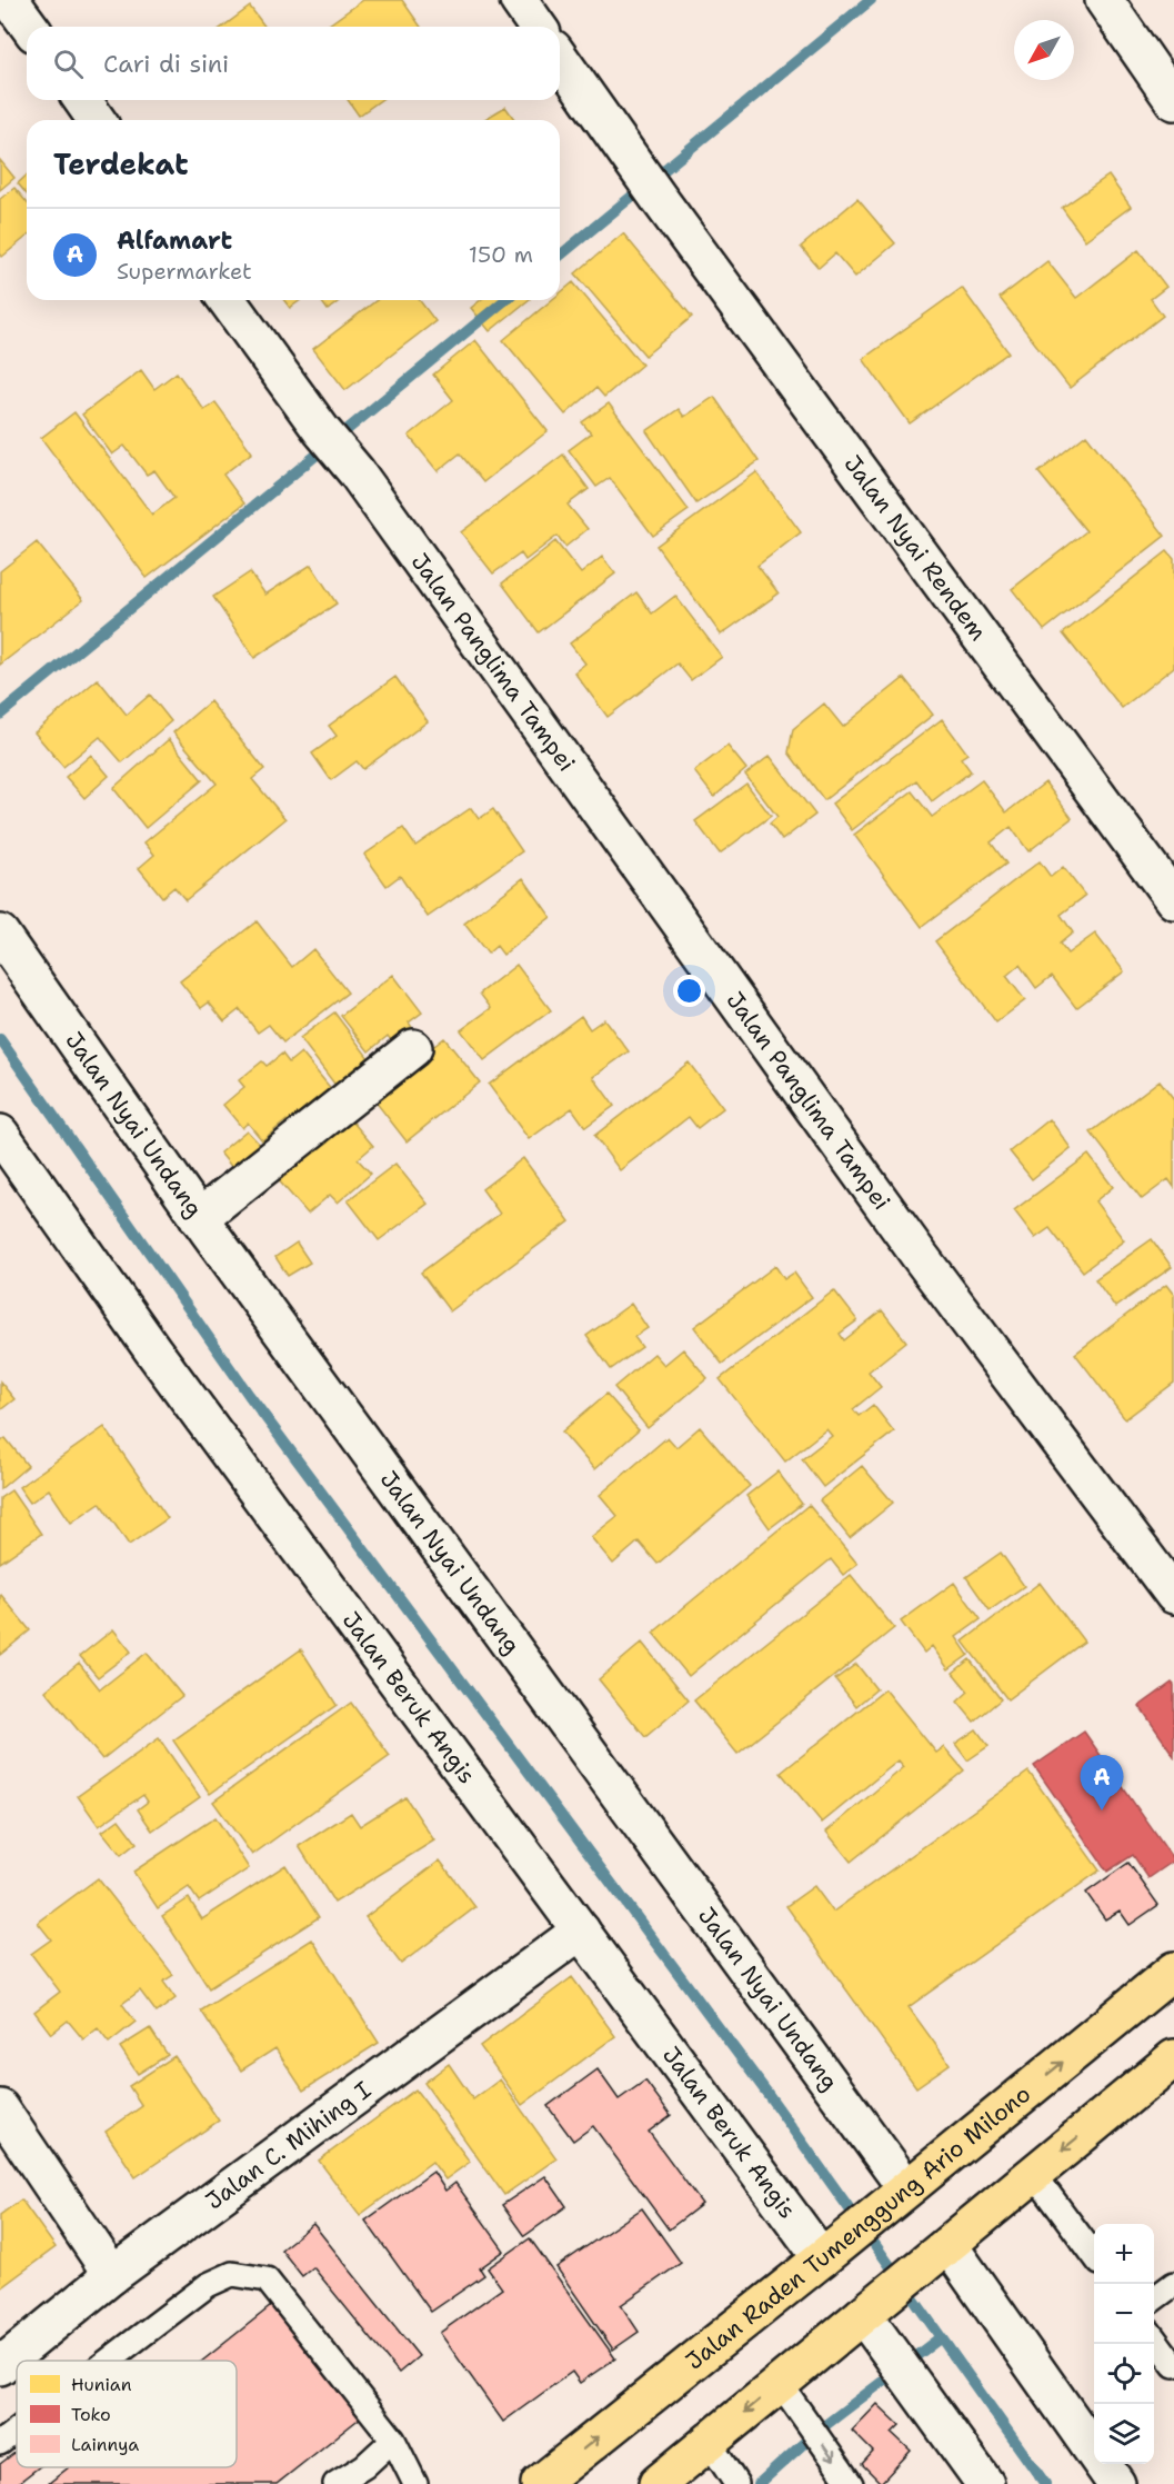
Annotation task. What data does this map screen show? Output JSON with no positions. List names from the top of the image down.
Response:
{
  "streets": {
    "highway": ["Jalan Raden Tumenggung Ario Milono"],
    "street": [
      "Jalan Nyai Rendem",
      "Jalan Panglima Tampei",
      "Jalan Nyai Undang",
      "Jalan Beruk Angis",
      "Jalan C. Mihing I"
    ]
  },
  "crossings": [
    ["Jalan Nyai Undang", "Jalan Raden Tumenggung Ario Milono"],
    ["Jalan Beruk Angis", "Jalan C. Mihing I"],
    ["Jalan Beruk Angis", "Jalan Raden Tumenggung Ario Milono"]
  ],
  "legend": ["Hunian", "Toko", "Lainnya"],
  "north": "bottom left",
  "page": {
    "search": "Cari di sini",
    "heading": "Terdekat",
    "list": [
      {
        "mark": "A",
        "name": "Alfamart",
        "note": "Supermarket",
        "value": "150 m"
      }
    ],
    "pins": "A",
    "map_buttons": ["+", "−"]
  }
}
